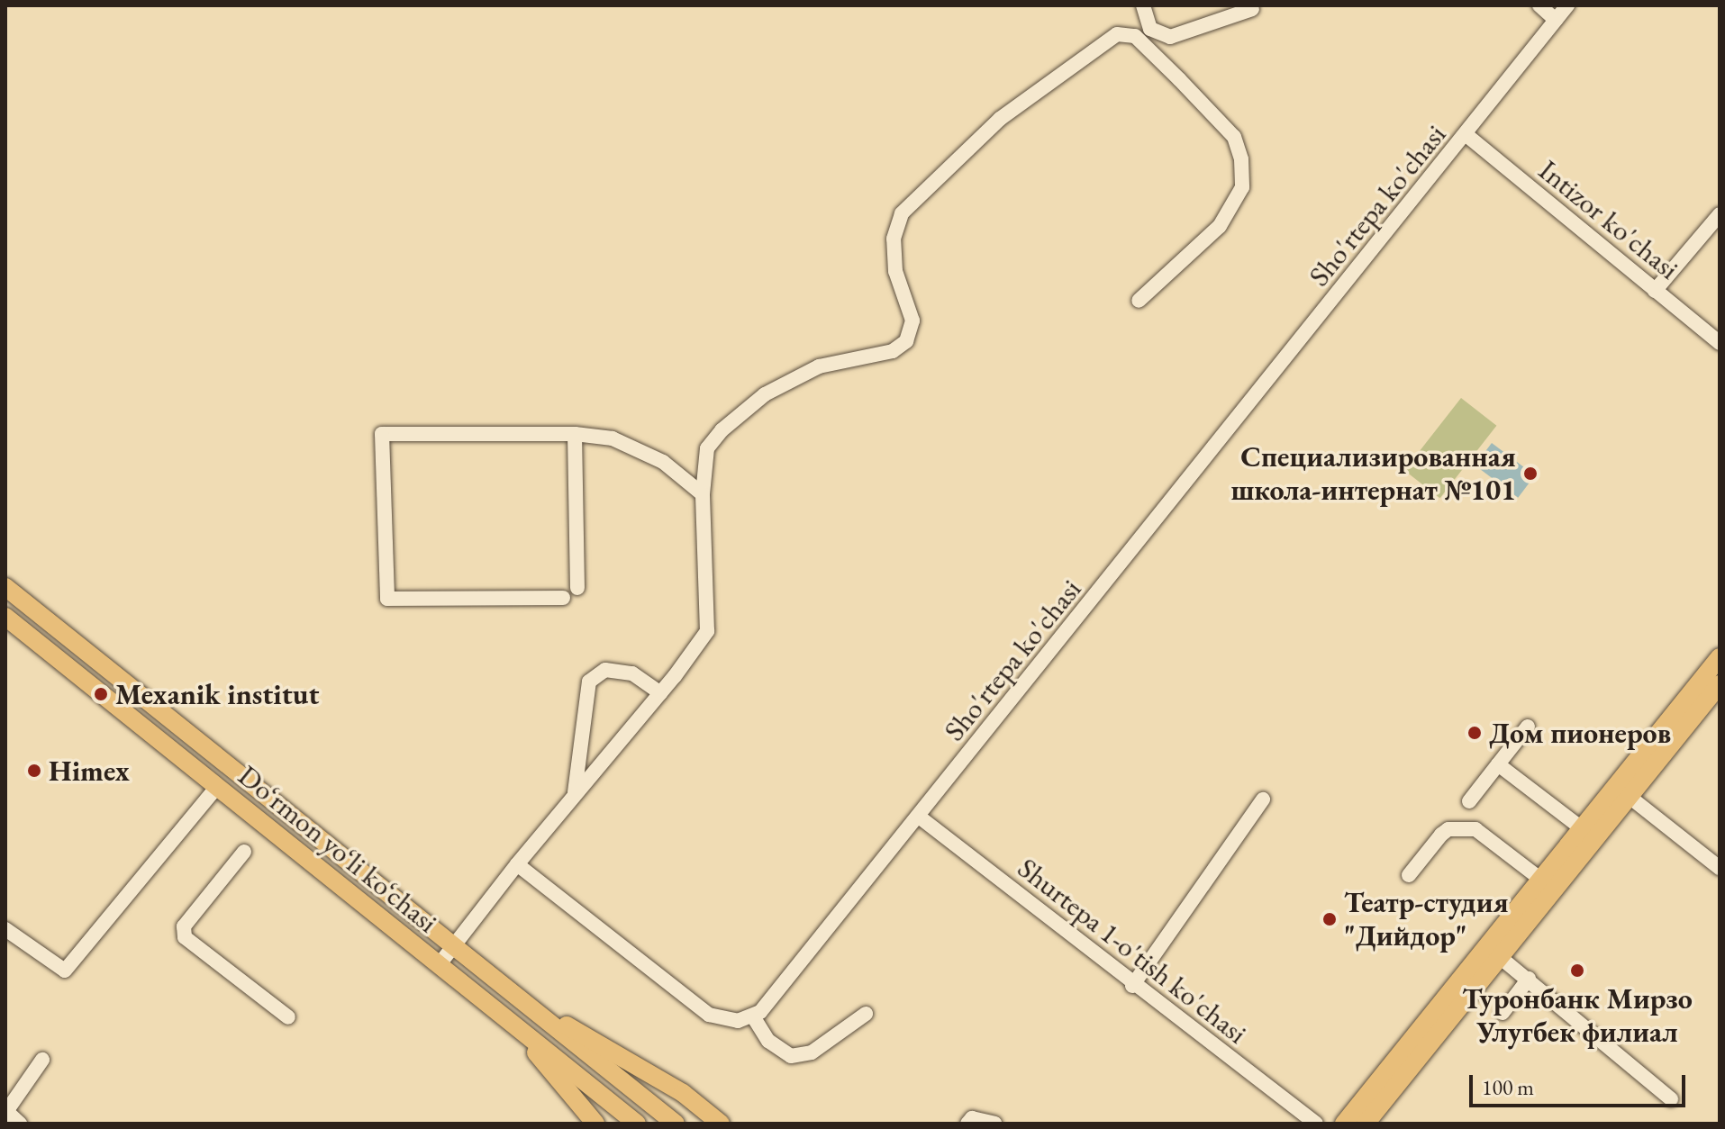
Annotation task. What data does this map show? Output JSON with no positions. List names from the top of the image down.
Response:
{
  "streets": {
    "main road": ["Do‘rmon yo‘li ko‘chasi"],
    "street": ["Sho'rtepa ko'chasi", "Intizor ko'chasi", "Shurtepa 1-o'tish ko'chasi"]
  },
  "crossings": [
    ["Sho'rtepa ko'chasi", "Intizor ko'chasi"],
    ["Sho'rtepa ko'chasi", "Shurtepa 1-o'tish ko'chasi"]
  ],
  "places": [
    "Специализированная школа-интернат №101",
    "Mexanik institut",
    "Дом пионеров",
    "Himex",
    "Театр-студия \"Дийдор\"",
    "Туронбанк Мирзо Улугбек филиал"
  ],
  "scale_bar": "100 m"
}
